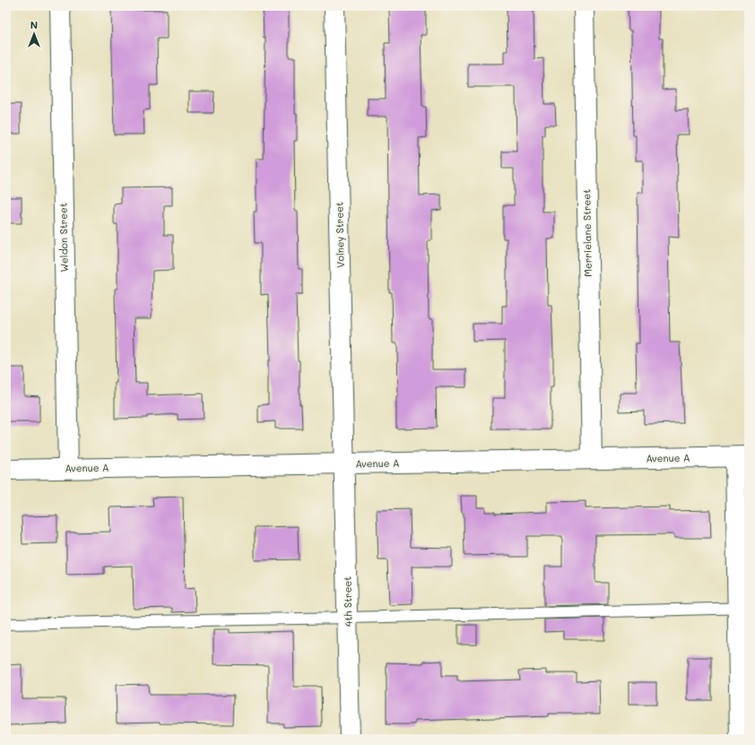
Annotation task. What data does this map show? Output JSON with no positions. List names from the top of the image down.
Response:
{
  "streets": {
    "street": [
      "Merrielane Street",
      "Volney Street",
      "Weldon Street",
      "Avenue A",
      "4th Street"
    ]
  },
  "crossings": [
    ["Merrielane Street", "Avenue A"],
    ["Volney Street", "Avenue A"],
    ["Volney Street", "4th Street"],
    ["Weldon Street", "Avenue A"],
    ["Avenue A", "4th Street"]
  ],
  "north": "top"
}
